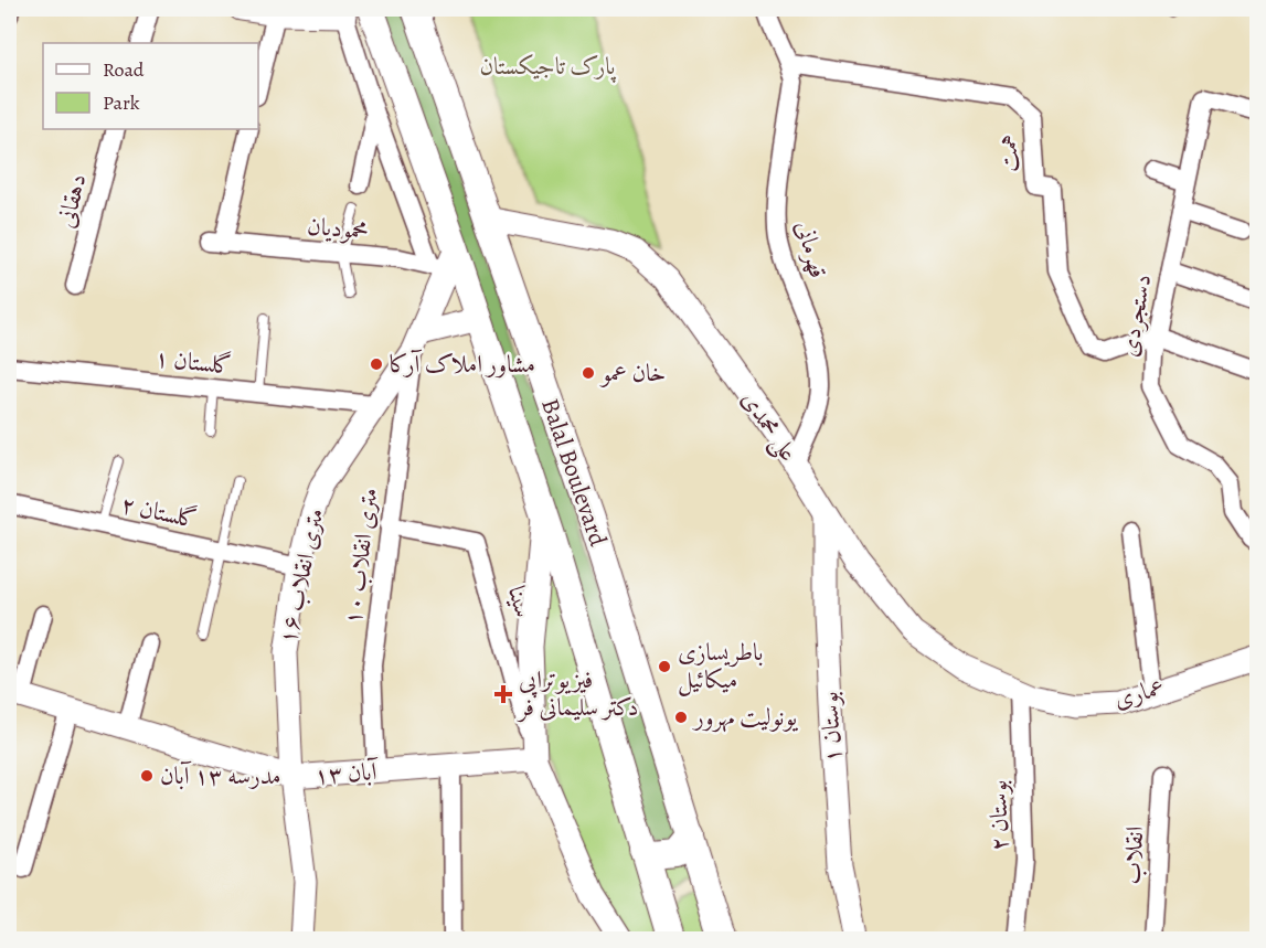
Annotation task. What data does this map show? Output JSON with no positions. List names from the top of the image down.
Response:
{
  "streets": {
    "main road": ["Balal Boulevard"],
    "street": [
      "همت",
      "دهقانی",
      "محمودیان",
      "قهرمانی",
      "دستجردی",
      "گلستان ۱",
      "علی محمدی",
      "گلستان ۲",
      "۱۰ متری انقلاب",
      "۱۶ متری انقلاب",
      "سینا",
      "عماری",
      "بوستان ۱",
      "۱۳ آبان",
      "بوستان ۲",
      "انقلاب"
    ]
  },
  "crossings": [
    ["همت", "قهرمانی"],
    ["همت", "دستجردی"],
    ["محمودیان", "Balal Boulevard"],
    ["محمودیان", "۱۶ متری انقلاب"],
    ["قهرمانی", "علی محمدی"],
    ["گلستان ۱", "۱۶ متری انقلاب"],
    ["علی محمدی", "Balal Boulevard"],
    ["علی محمدی", "عماری"],
    ["علی محمدی", "بوستان ۱"],
    ["علی محمدی", "بوستان ۲"],
    ["Balal Boulevard", "۱۶ متری انقلاب"],
    ["گلستان ۲", "۱۶ متری انقلاب"],
    ["۱۰ متری انقلاب", "۱۶ متری انقلاب"],
    ["۱۰ متری انقلاب", "سینا"],
    ["۱۰ متری انقلاب", "۱۳ آبان"],
    ["۱۶ متری انقلاب", "۱۳ آبان"],
    ["سینا", "۱۳ آبان"],
    ["عماری", "بوستان ۲"]
  ],
  "parks": ["پارک تاجیکستان"],
  "places": {
    "other": [
      "مشاور املاک آرکا",
      "خان عمو",
      "باطریسازی میکائیل",
      "یونولیت مهرور",
      "مدرسه ۱۳ آبان"
    ],
    "health": ["فیزیوتراپی دکتر سلیمانی فر"]
  },
  "legend": ["Road", "Park"]
}
